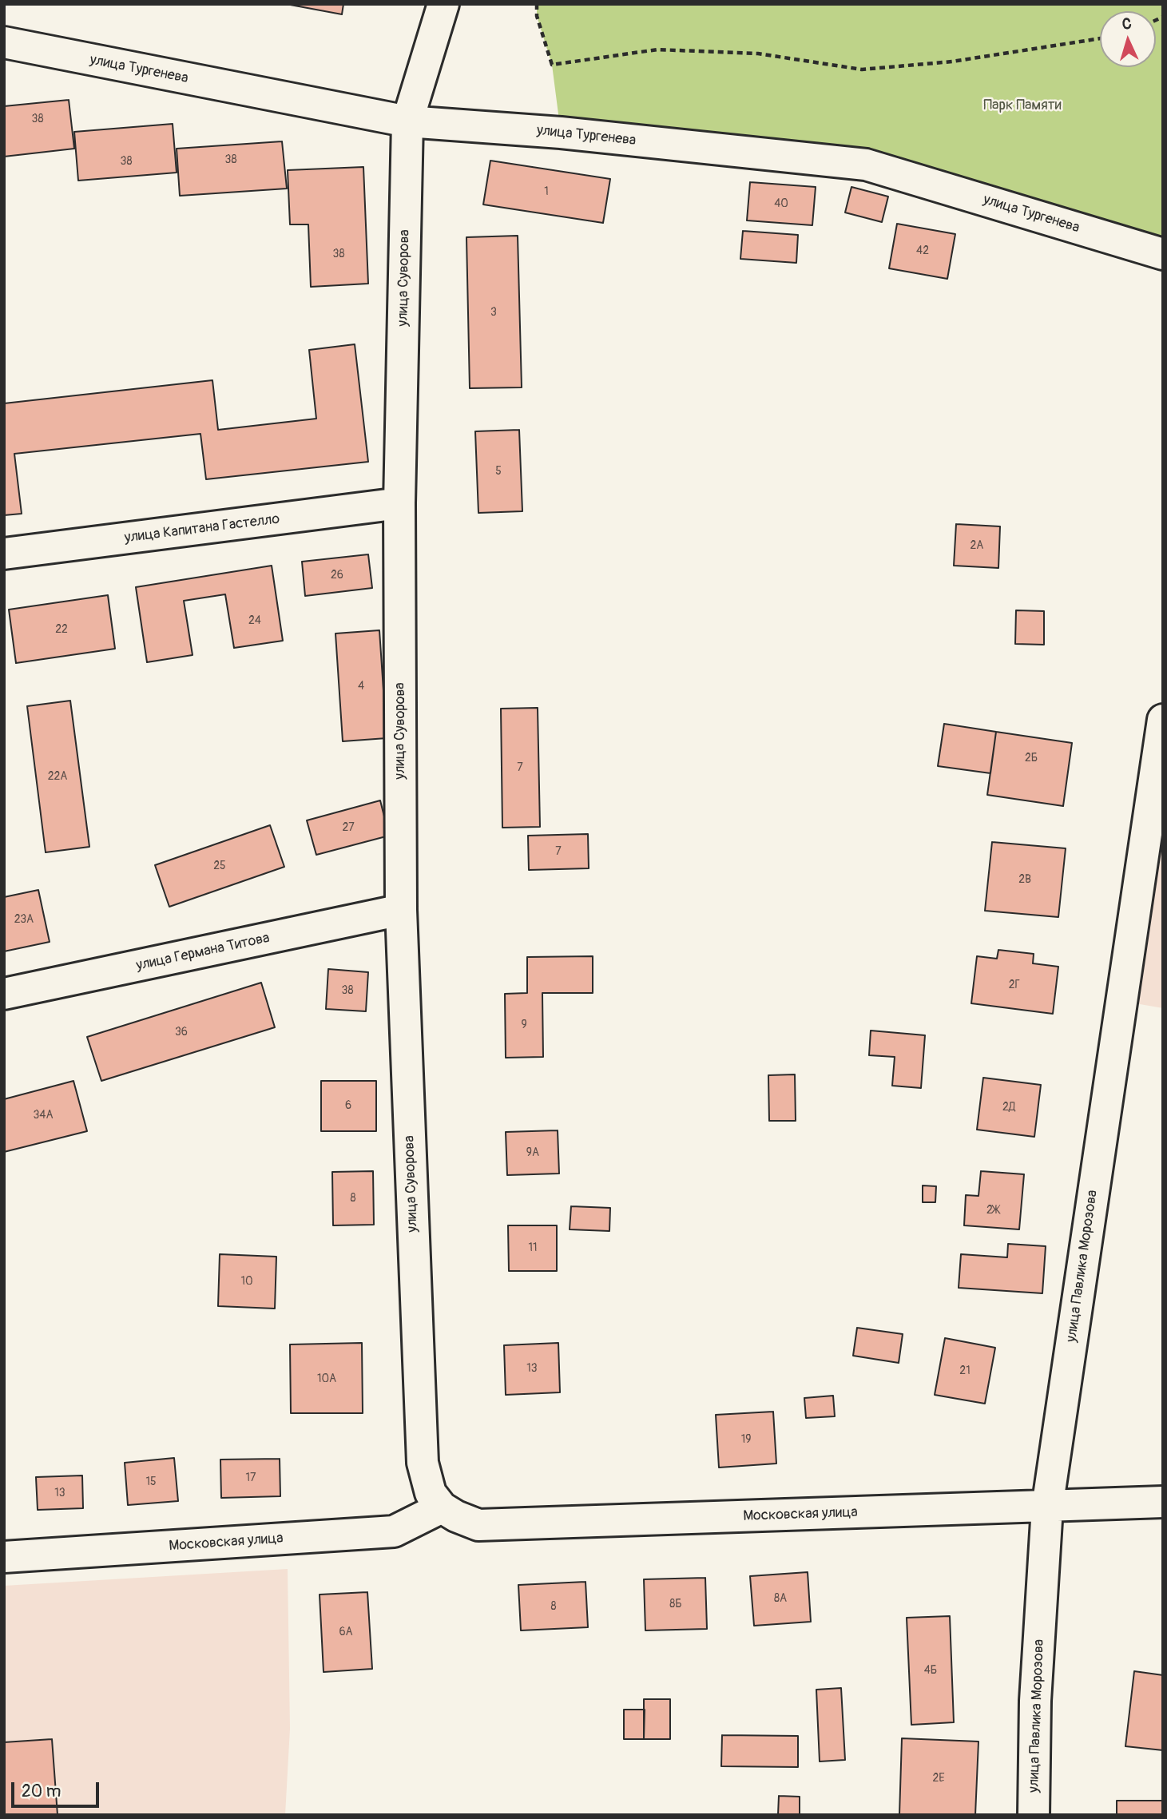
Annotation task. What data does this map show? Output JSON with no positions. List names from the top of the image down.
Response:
{
  "streets": {
    "street": [
      "улица Тургенева",
      "улица Суворова",
      "улица Капитана Гастелло",
      "улица Германа Титова",
      "улица Павлика Морозова",
      "Московская улица"
    ]
  },
  "crossings": [
    ["улица Тургенева", "улица Суворова"],
    ["улица Суворова", "улица Капитана Гастелло"],
    ["улица Суворова", "улица Германа Титова"],
    ["улица Суворова", "Московская улица"],
    ["улица Павлика Морозова", "Московская улица"]
  ],
  "parks": ["Парк Памяти"],
  "house_numbers": [
    "38",
    "38",
    "38",
    "1",
    "40",
    "42",
    "38",
    "3",
    "5",
    "2А",
    "26",
    "24",
    "22",
    "4",
    "2Б",
    "7",
    "22А",
    "27",
    "7",
    "25",
    "2В",
    "23А",
    "2Г",
    "38",
    "9",
    "36",
    "6",
    "2Д",
    "34А",
    "9А",
    "8",
    "2Ж",
    "11",
    "10",
    "13",
    "21",
    "10А",
    "19",
    "17",
    "15",
    "13",
    "8А",
    "8Б",
    "8",
    "6А",
    "4Б",
    "2Е"
  ],
  "scale_bar": "20 m",
  "north": "top"
}
